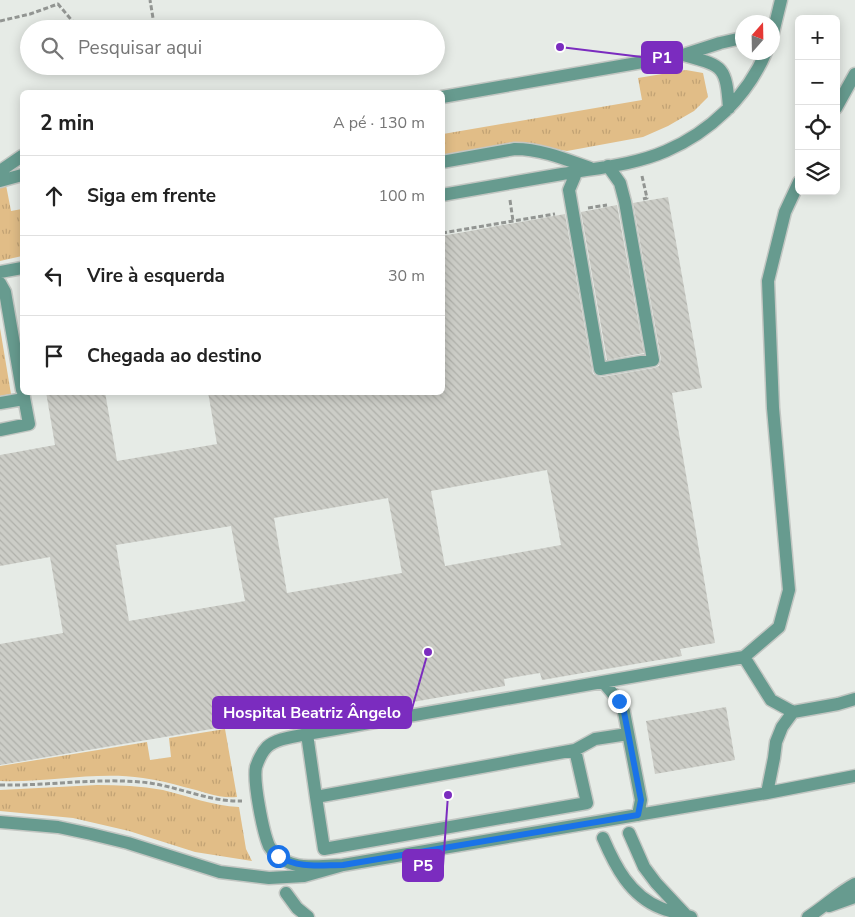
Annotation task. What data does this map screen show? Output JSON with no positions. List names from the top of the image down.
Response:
{
  "places": ["P1", "Hospital Beatriz Ângelo", "P5"],
  "north": "top",
  "page": {
    "map_buttons": ["+", "−"],
    "search": "Pesquisar aqui",
    "heading": ["2 min", "A pé · 130 m"],
    "list": [
      ["Siga em frente", "100 m"],
      ["Vire à esquerda", "30 m"],
      "Chegada ao destino"
    ]
  }
}
